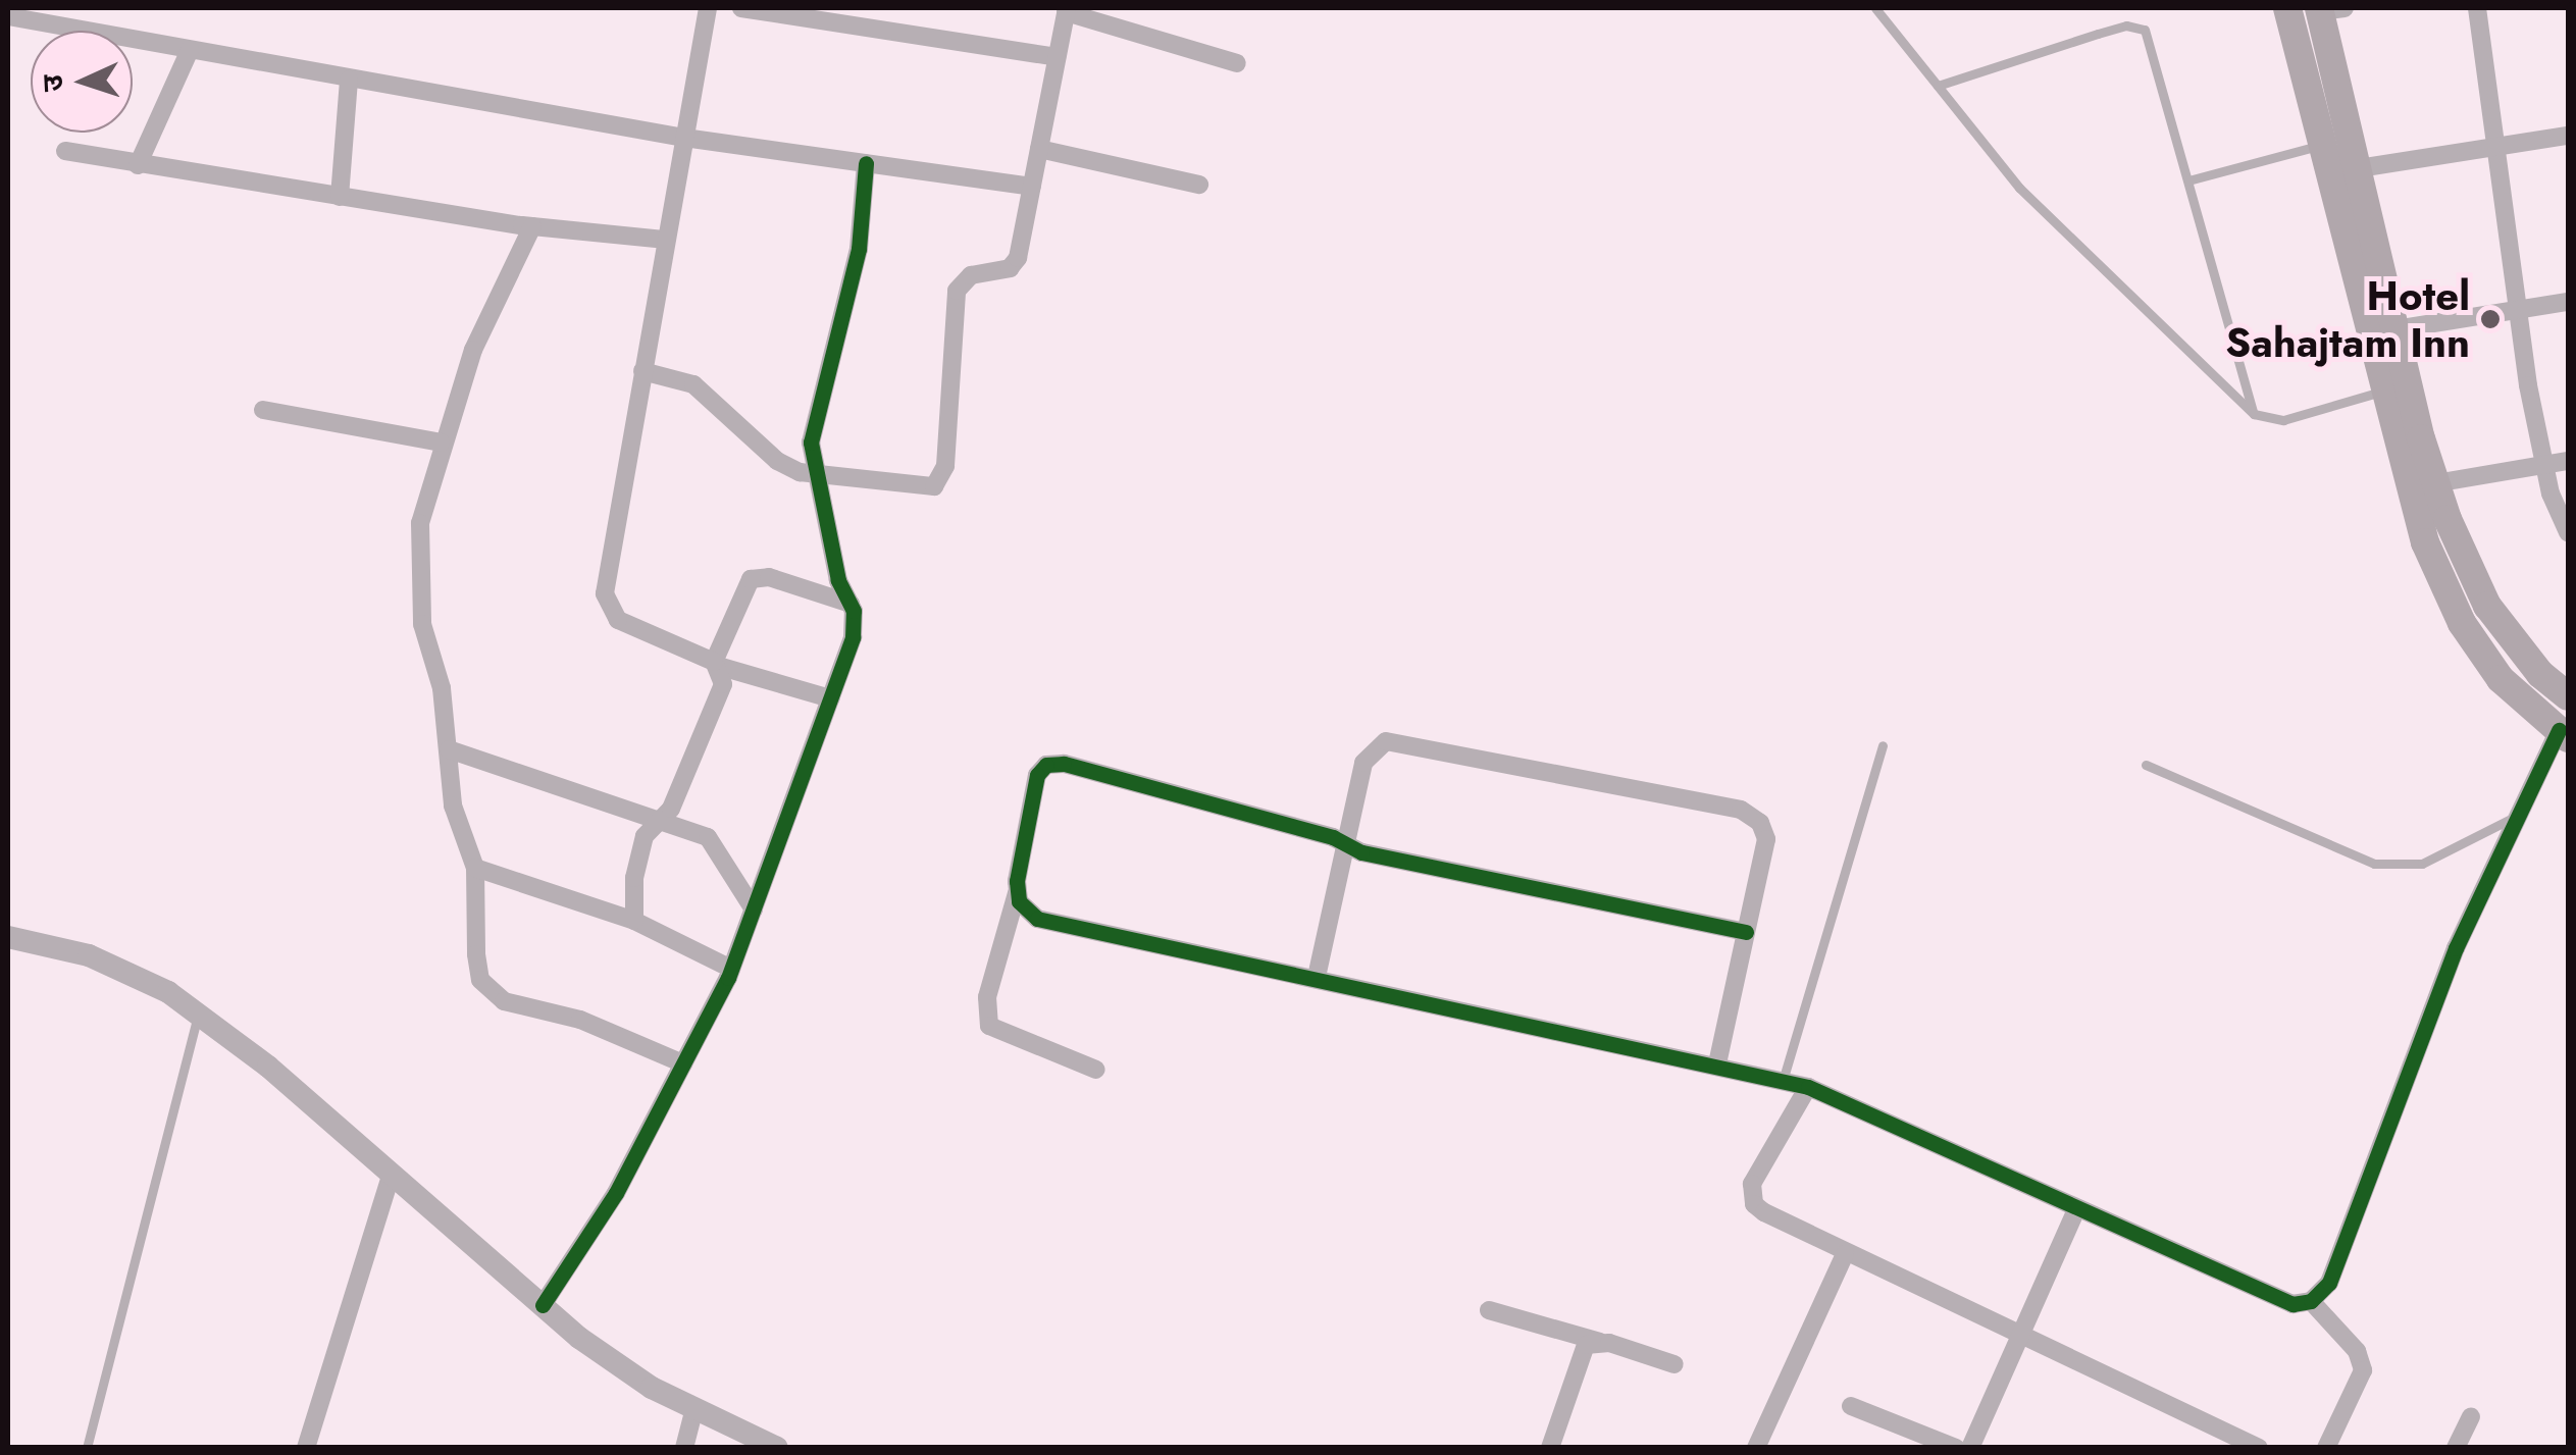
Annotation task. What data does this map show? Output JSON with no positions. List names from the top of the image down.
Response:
{
  "places": ["Hotel Sahajtam Inn"],
  "north": "left"
}
